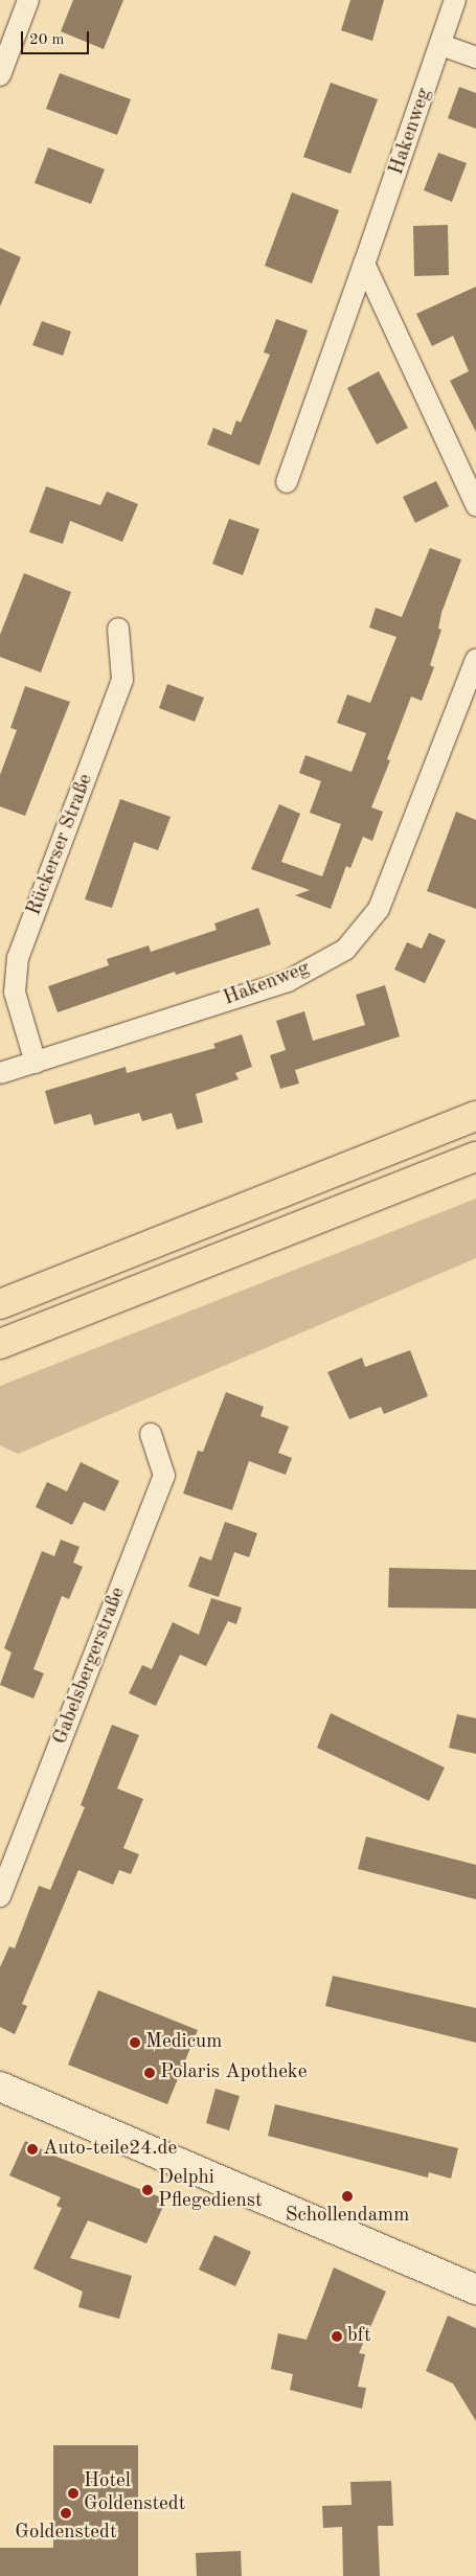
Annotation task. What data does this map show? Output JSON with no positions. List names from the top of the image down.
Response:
{
  "streets": {
    "street": ["Hakenweg", "Rückerser Straße", "Gabelsbergerstraße"]
  },
  "crossings": [
    ["Hakenweg", "Rückerser Straße"]
  ],
  "places": [
    "Medicum",
    "Polaris Apotheke",
    "Auto-teile24.de",
    "Delphi Pflegedienst",
    "Schollendamm",
    "bft",
    "Hotel Goldenstedt",
    "Goldenstedt"
  ],
  "scale_bar": "20 m"
}
